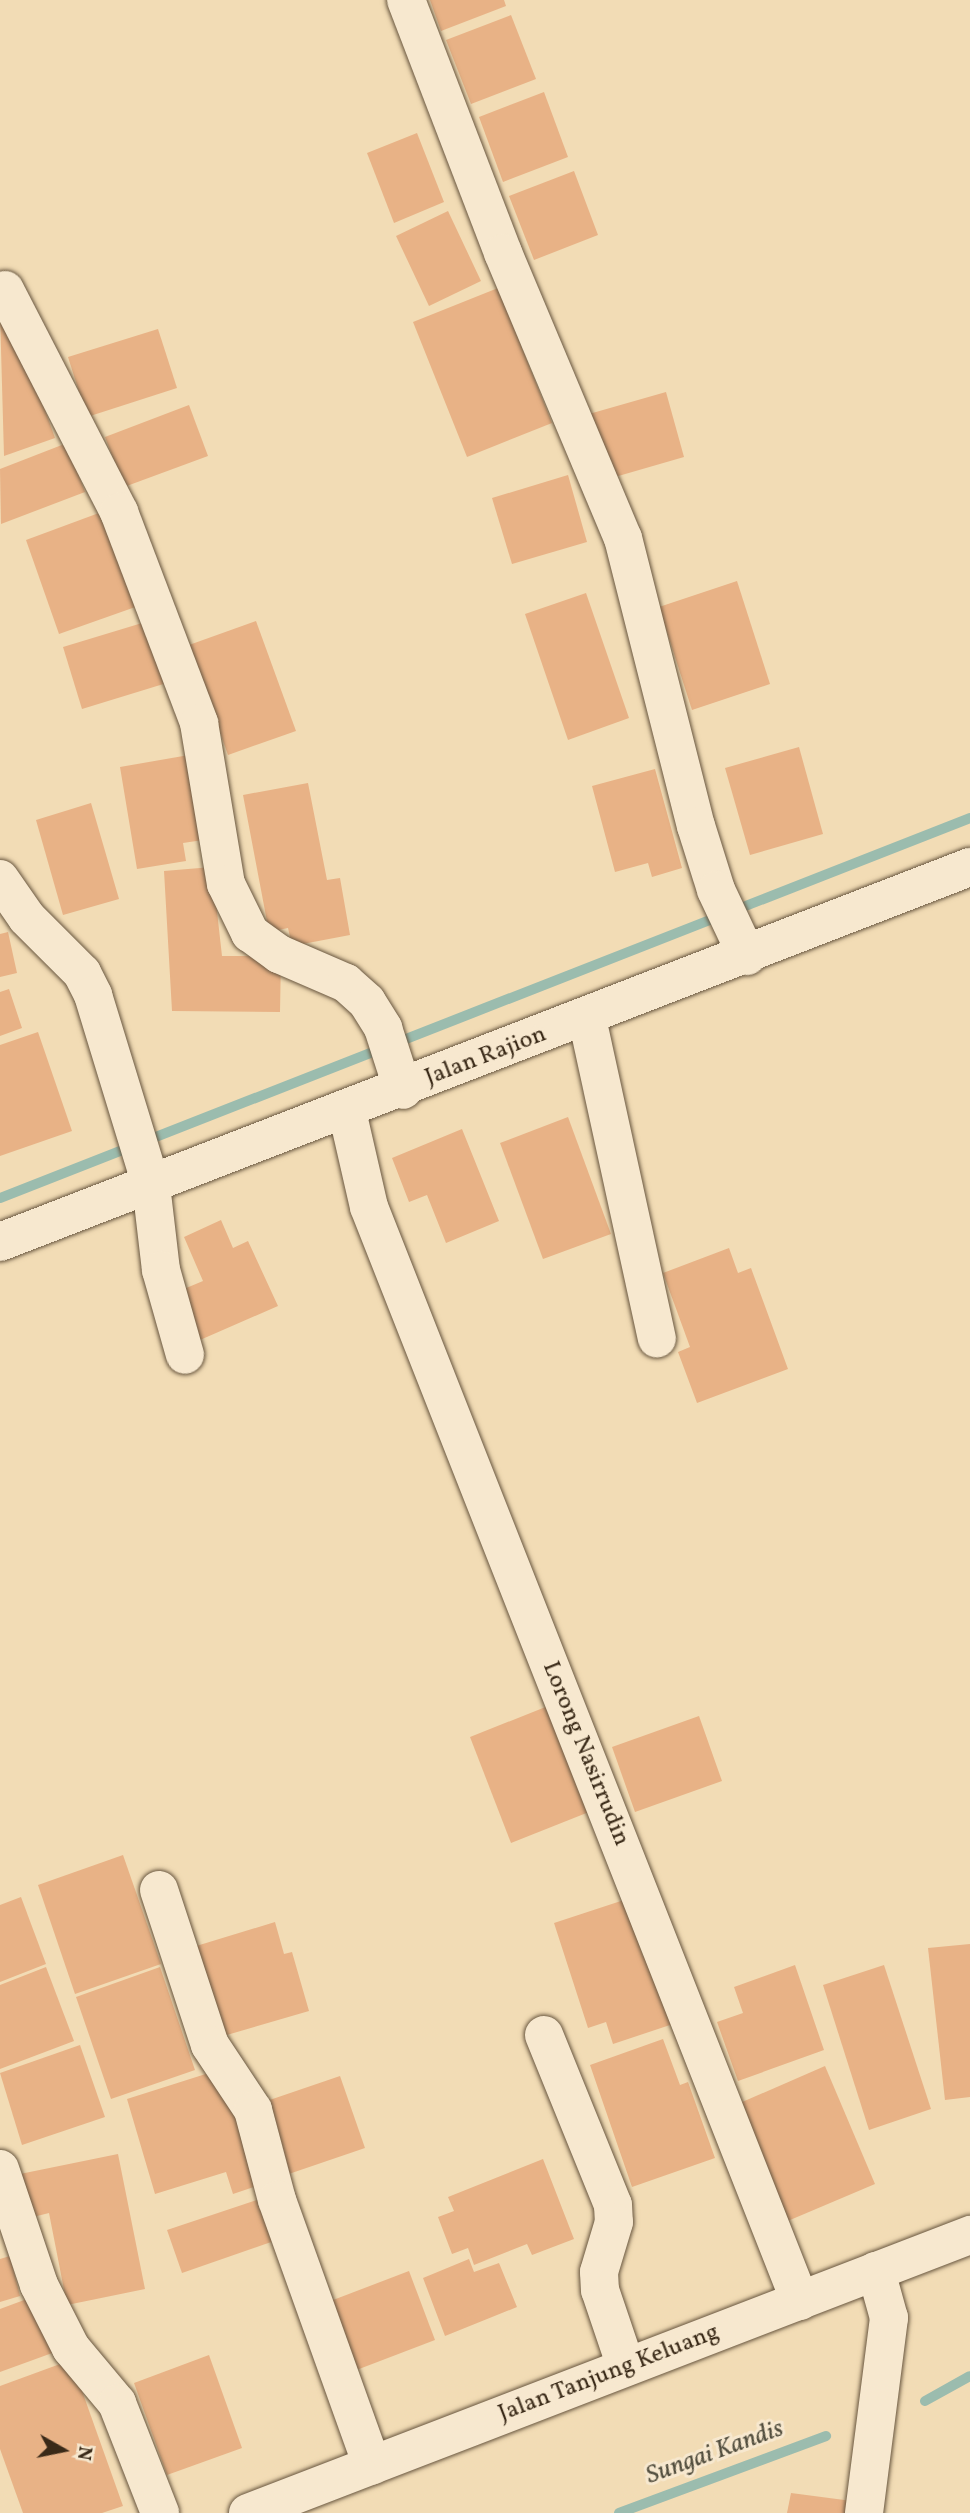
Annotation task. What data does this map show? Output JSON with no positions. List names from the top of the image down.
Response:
{
  "streets": {
    "street": ["Jalan Rajion", "Lorong Nasirrudin", "Jalan Tanjung Keluang"]
  },
  "crossings": [
    ["Jalan Rajion", "Lorong Nasirrudin"],
    ["Lorong Nasirrudin", "Jalan Tanjung Keluang"]
  ],
  "water": ["Sungai Kandis"],
  "north": "right"
}
